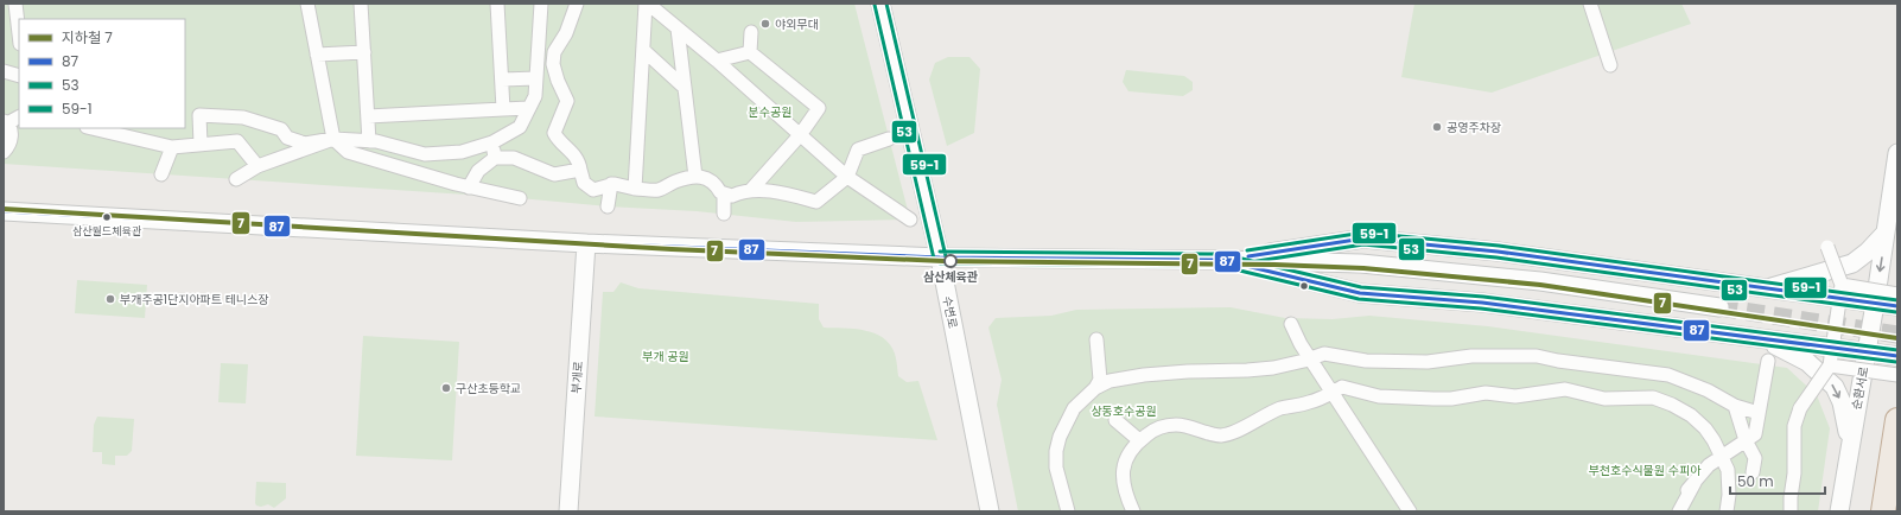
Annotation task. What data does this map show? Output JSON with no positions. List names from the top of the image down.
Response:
{
  "streets": {
    "street": ["수변로", "부개로", "순환서로"]
  },
  "parks": [
    "분수공원",
    "부개 공원",
    "상동호수공원",
    "부천호수식물원 수피아"
  ],
  "places": [
    "야외무대",
    "공영주차장",
    "삼산월드체육관",
    "삼산체육관",
    "부개주공1단지아파트 테니스장",
    "구산초등학교"
  ],
  "lines": [
    "transit line 59-1",
    "transit line 53",
    "metro line 7",
    "transit line 87"
  ],
  "legend": [
    "지하철 7",
    "87",
    "53",
    "59-1"
  ],
  "scale_bar": "50 m"
}
